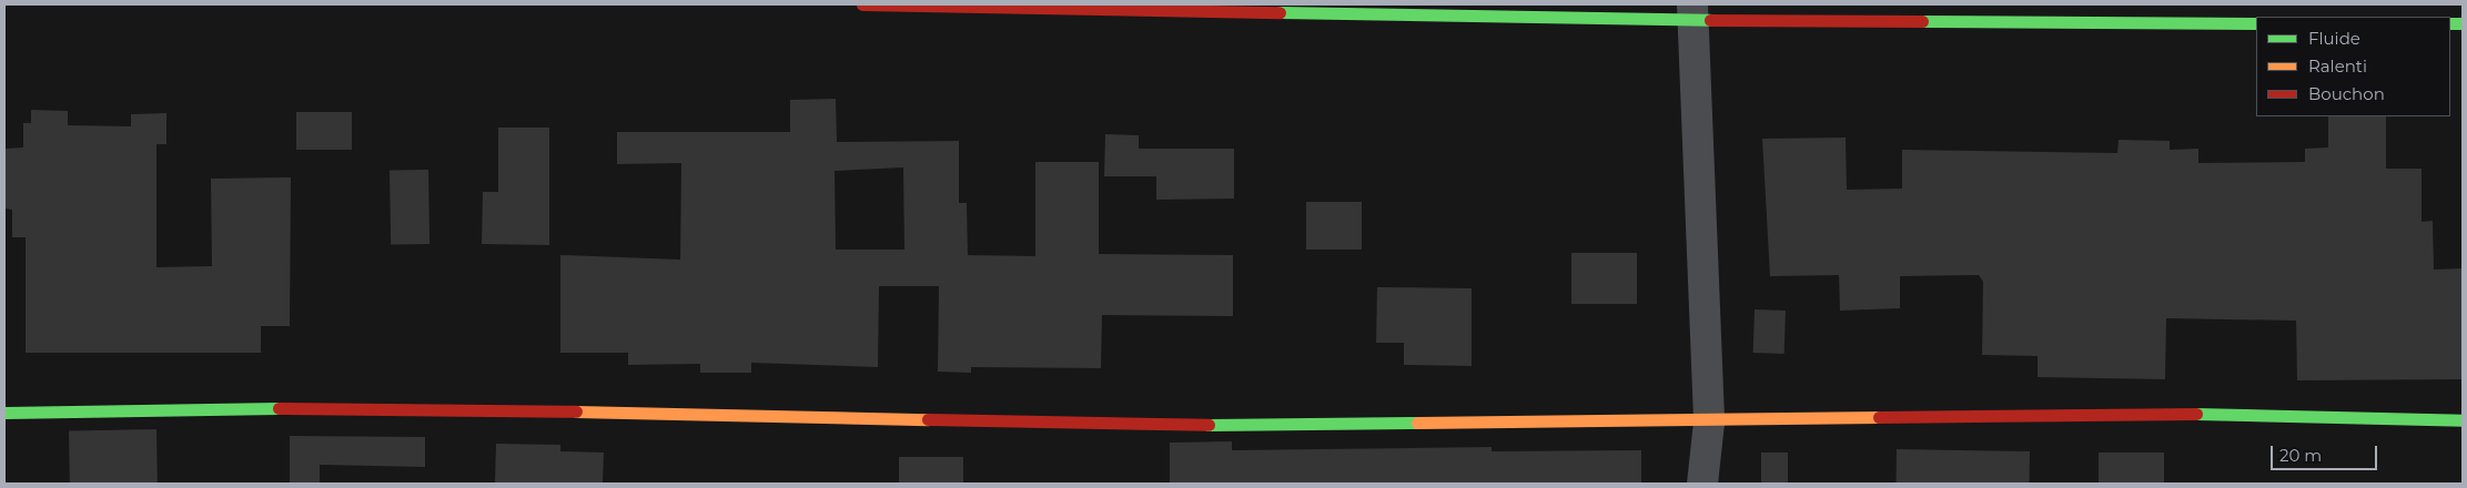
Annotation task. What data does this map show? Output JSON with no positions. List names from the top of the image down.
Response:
{
  "legend": ["Fluide", "Ralenti", "Bouchon"],
  "scale_bar": "20 m"
}
